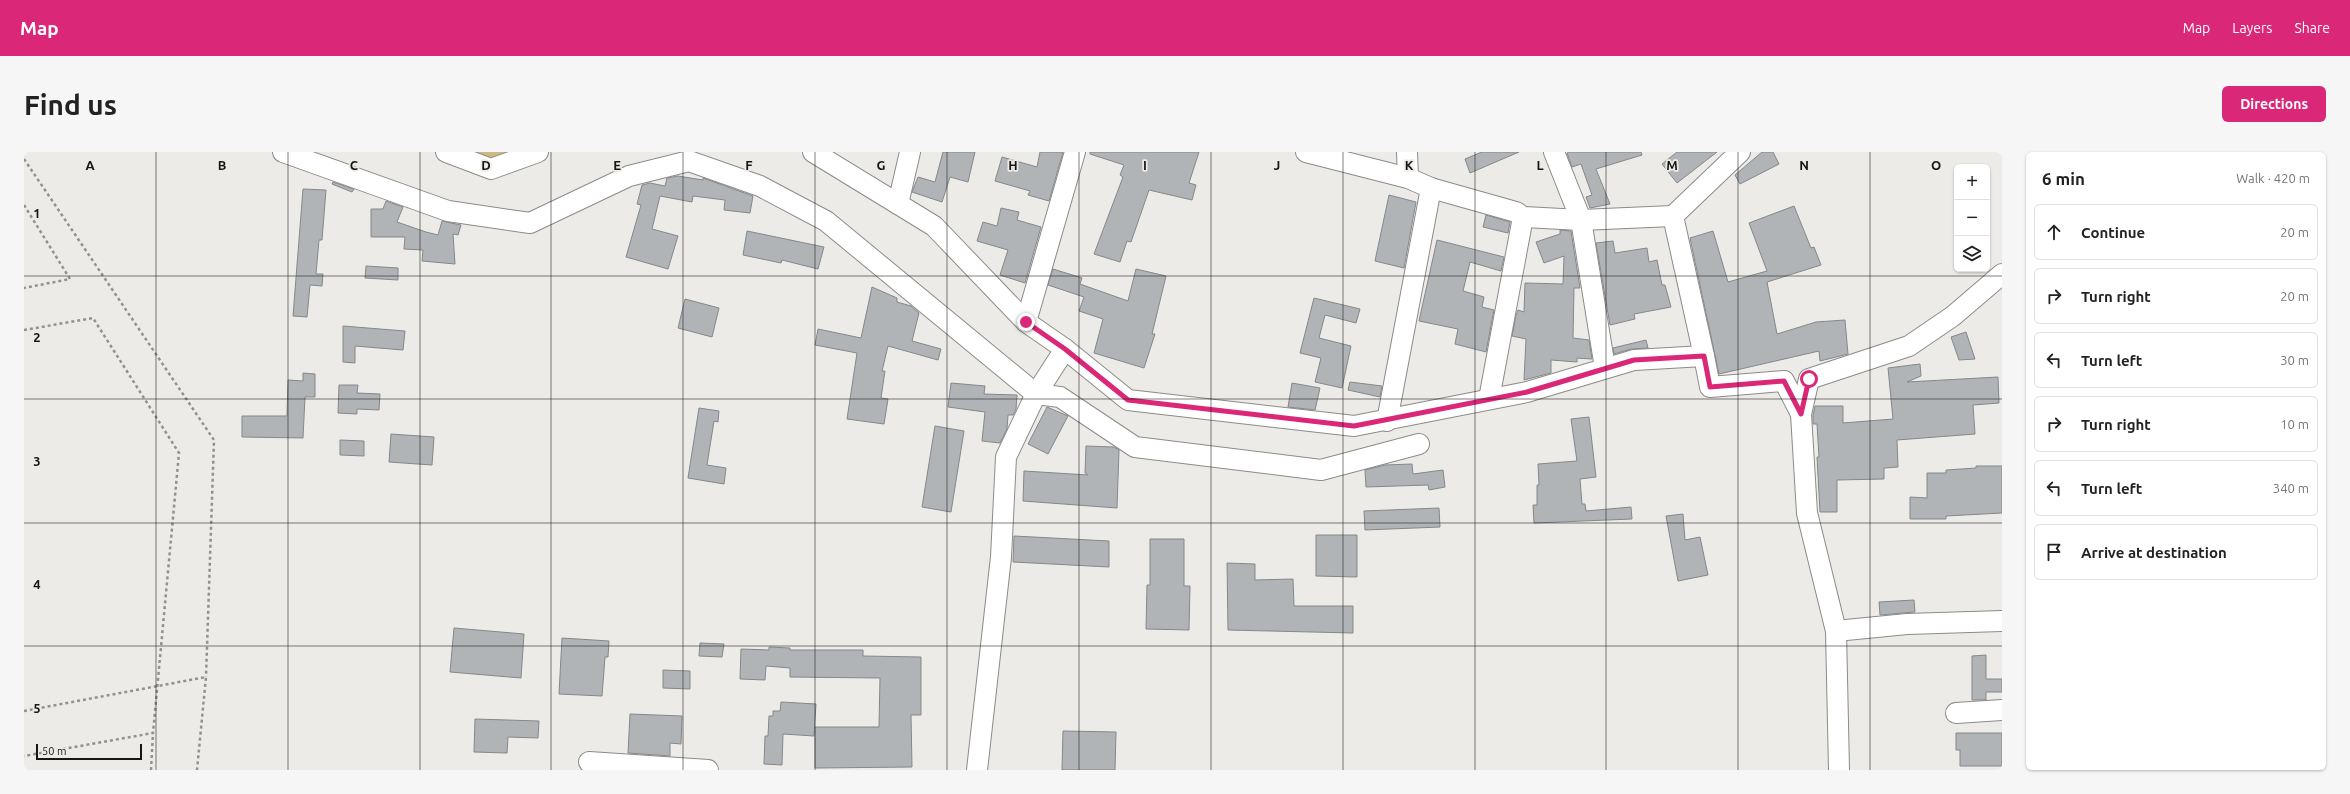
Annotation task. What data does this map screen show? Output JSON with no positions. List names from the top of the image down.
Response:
{
  "scale_bar": "50 m",
  "page": {
    "header": "Map",
    "nav": ["Map", "Layers", "Share"],
    "buttons": "Directions",
    "title": "Find us",
    "heading": ["6 min", "Walk · 420 m"],
    "map_buttons": ["+", "−"],
    "list": [
      ["Continue", "20 m"],
      ["Turn right", "20 m"],
      ["Turn left", "30 m"],
      ["Turn right", "10 m"],
      ["Turn left", "340 m"],
      "Arrive at destination"
    ],
    "scale": "50 m"
  },
  "grid": {
    "columns": [
      "A",
      "B",
      "C",
      "D",
      "E",
      "F",
      "G",
      "H",
      "I",
      "J",
      "K",
      "L",
      "M",
      "N",
      "O"
    ],
    "rows": [
      "1",
      "2",
      "3",
      "4",
      "5"
    ]
  }
}
